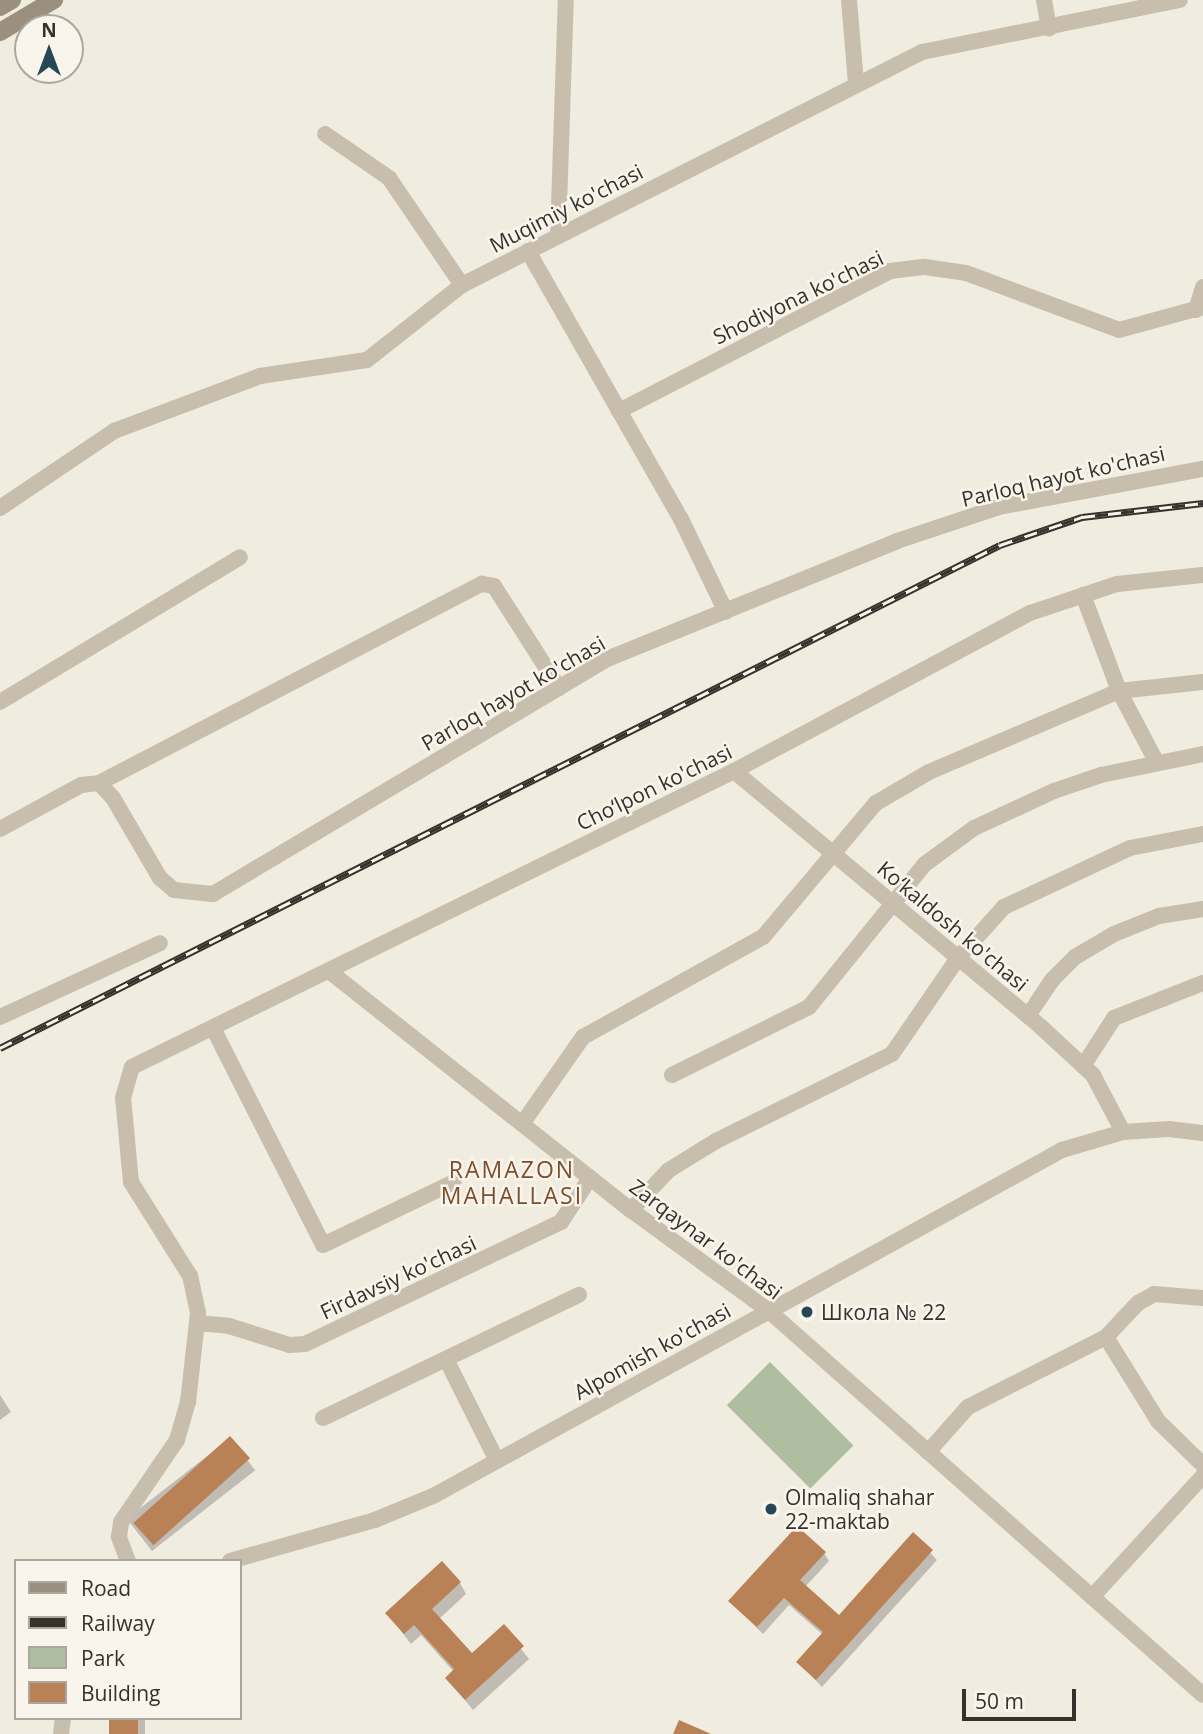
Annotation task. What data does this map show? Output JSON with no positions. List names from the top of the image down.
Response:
{
  "streets": {
    "street": [
      "Muqimiy ko'chasi",
      "Shodiyona ko'chasi",
      "Parloq hayot ko'chasi",
      "Cho‘lpon ko'chasi",
      "Ko‘kaldosh ko'chasi",
      "Zarqaynar ko'chasi",
      "Firdavsiy ko'chasi",
      "Alpomish ko'chasi"
    ]
  },
  "crossings": [
    ["Cho‘lpon ko'chasi", "Ko‘kaldosh ko'chasi"],
    ["Cho‘lpon ko'chasi", "Zarqaynar ko'chasi"],
    ["Cho‘lpon ko'chasi", "Firdavsiy ko'chasi"],
    ["Ko‘kaldosh ko'chasi", "Alpomish ko'chasi"],
    ["Zarqaynar ko'chasi", "Firdavsiy ko'chasi"],
    ["Zarqaynar ko'chasi", "Alpomish ko'chasi"]
  ],
  "districts": ["RAMAZON MAHALLASI"],
  "places": ["Школа № 22", "Olmaliq shahar 22-maktab"],
  "legend": [
    "Road",
    "Railway",
    "Park",
    "Building"
  ],
  "scale_bar": "50 m",
  "north": "top"
}
